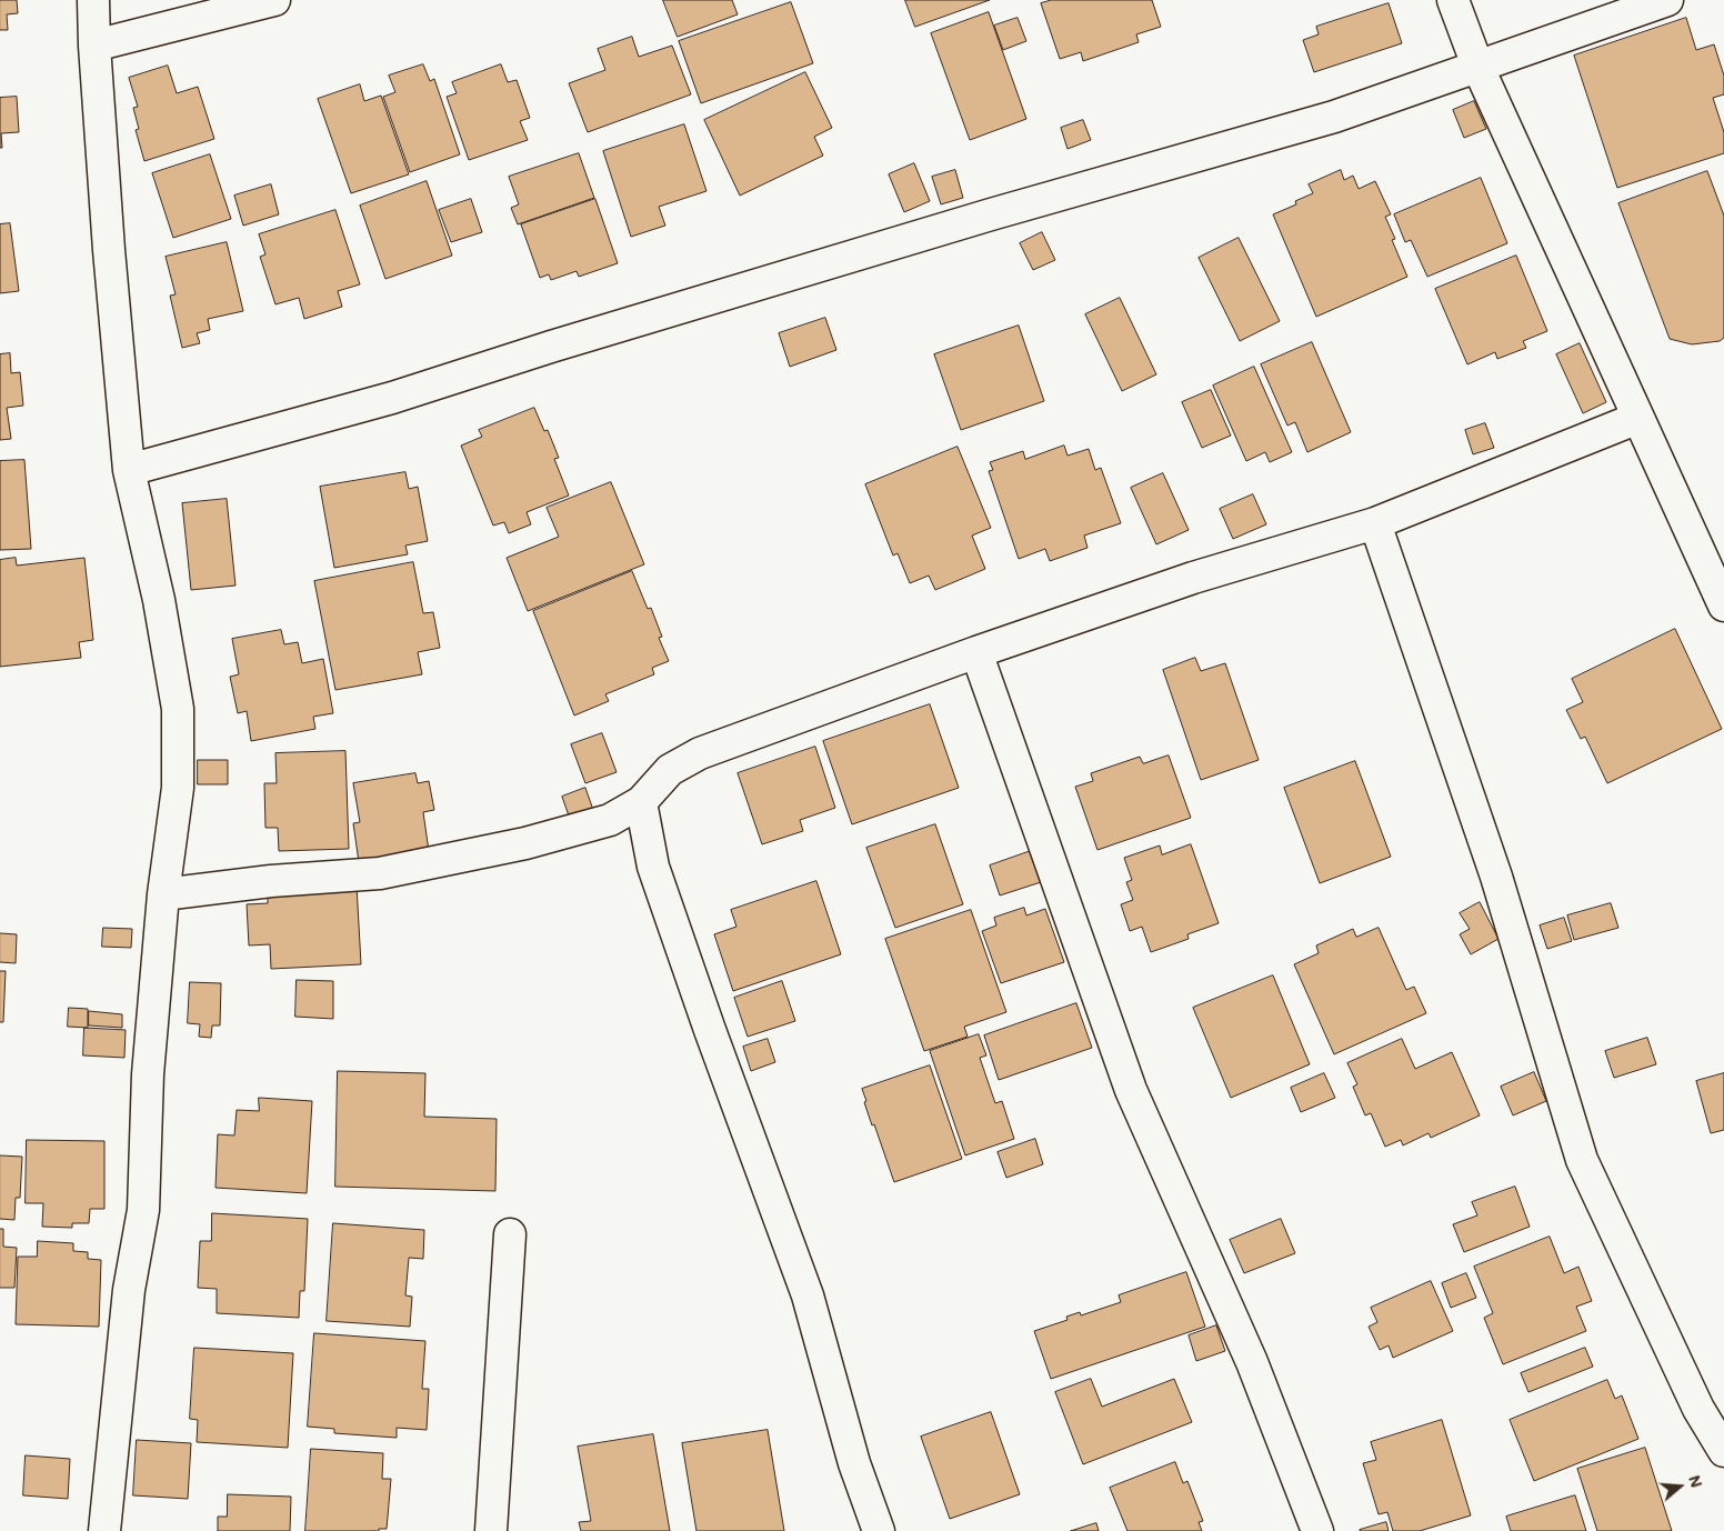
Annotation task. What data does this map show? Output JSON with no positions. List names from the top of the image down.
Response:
{
  "north": "right"
}
